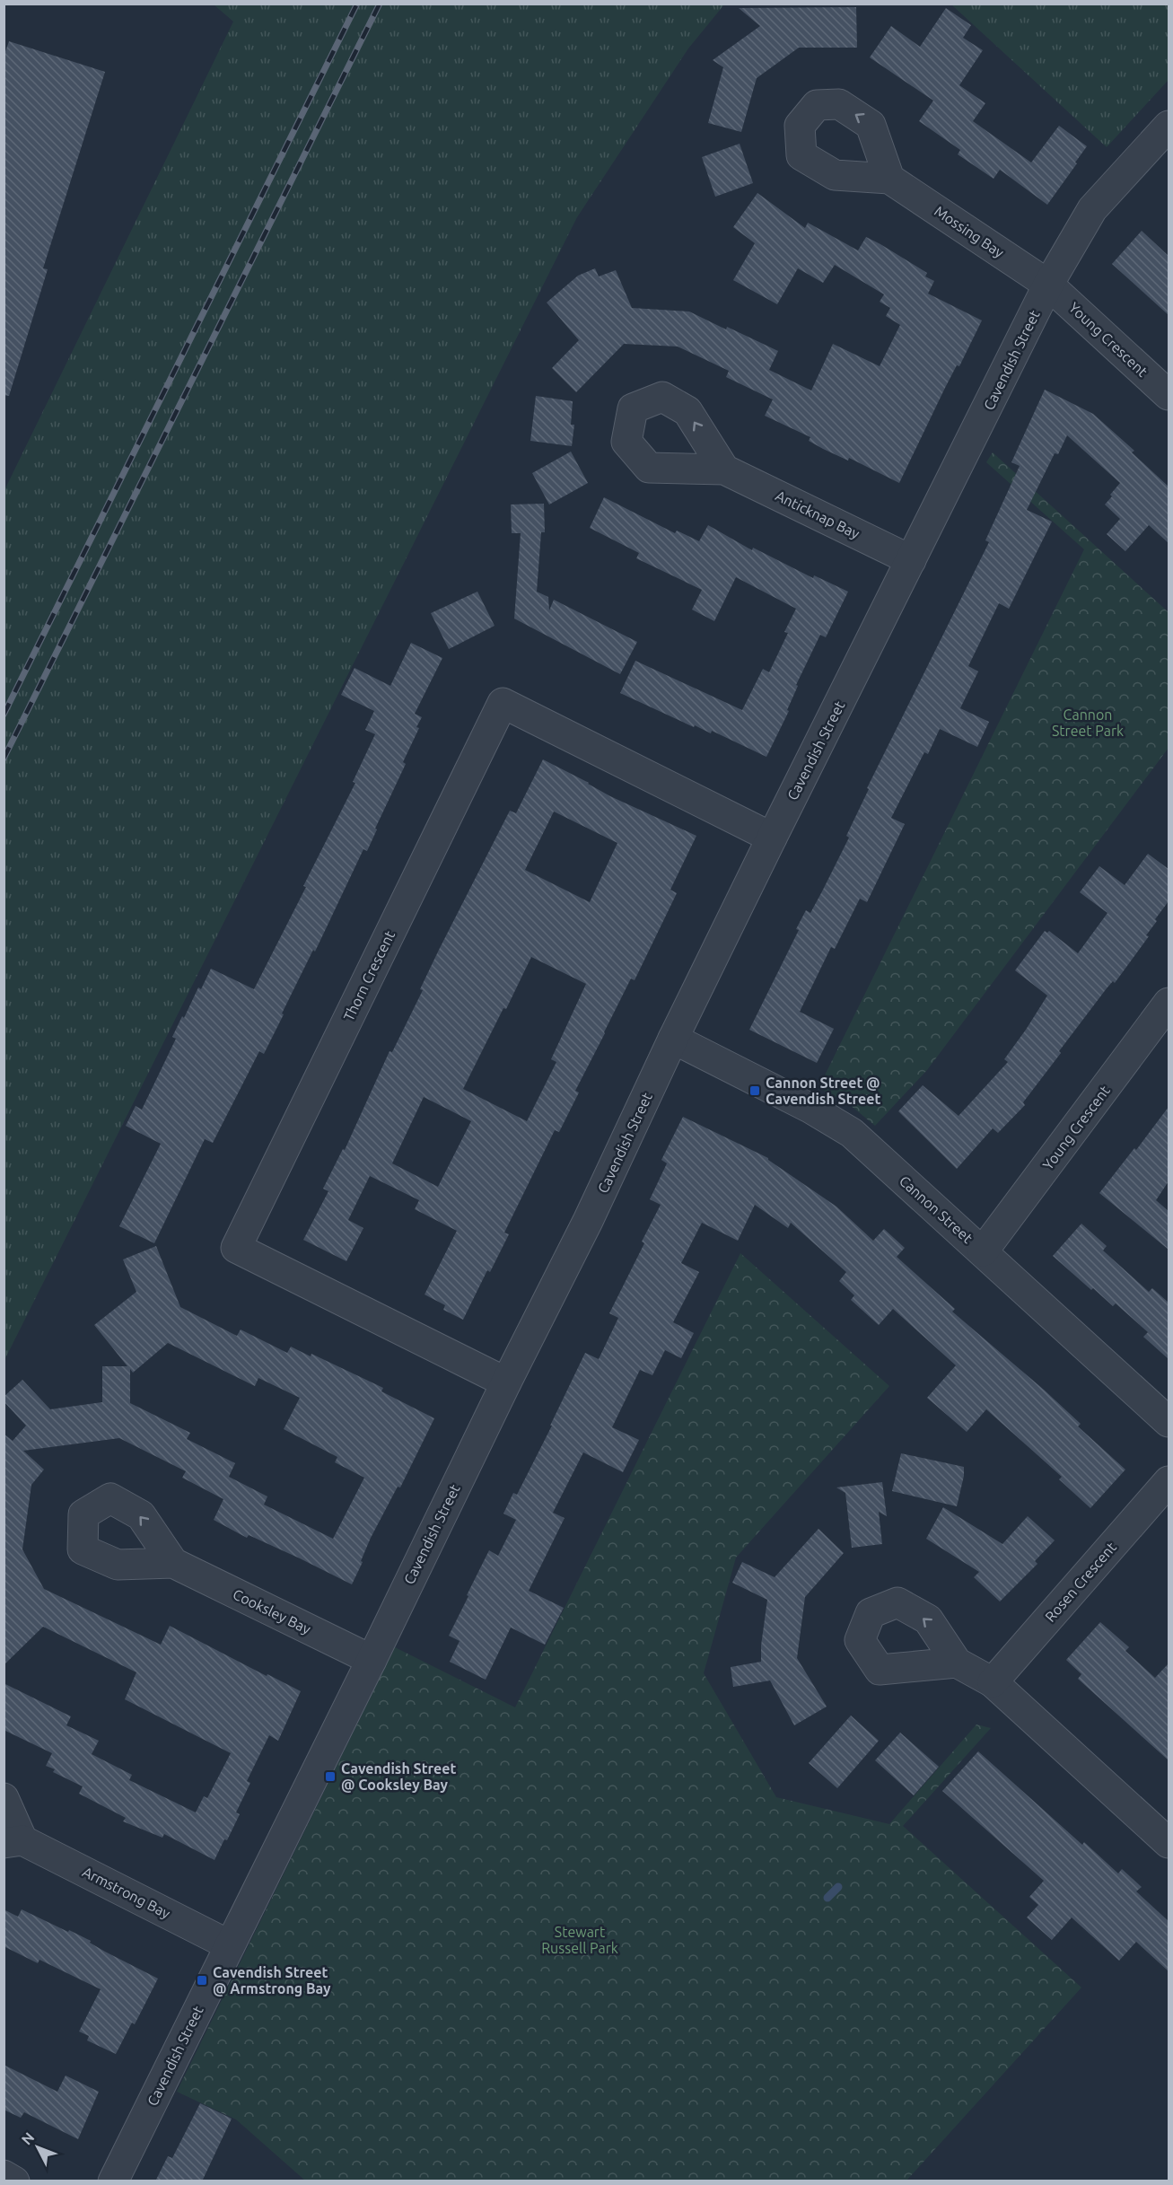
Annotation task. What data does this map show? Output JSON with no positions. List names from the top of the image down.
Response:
{
  "streets": {
    "street": [
      "Mossing Bay",
      "Young Crescent",
      "Cavendish Street",
      "Anticknap Bay",
      "Thorn Crescent",
      "Cannon Street",
      "Rosen Crescent",
      "Cooksley Bay",
      "Armstrong Bay"
    ]
  },
  "crossings": [
    ["Mossing Bay", "Young Crescent"],
    ["Mossing Bay", "Cavendish Street"],
    ["Young Crescent", "Cavendish Street"],
    ["Young Crescent", "Cannon Street"],
    ["Cavendish Street", "Anticknap Bay"],
    ["Cavendish Street", "Thorn Crescent"],
    ["Cavendish Street", "Cannon Street"],
    ["Cavendish Street", "Cooksley Bay"],
    ["Cavendish Street", "Armstrong Bay"]
  ],
  "parks": ["Cannon Street Park", "Stewart Russell Park"],
  "places": {
    "transit": ["Cannon Street @ Cavendish Street", "Cavendish Street @ Cooksley Bay", "Cavendish Street @ Armstrong Bay"]
  },
  "north": "top left"
}
